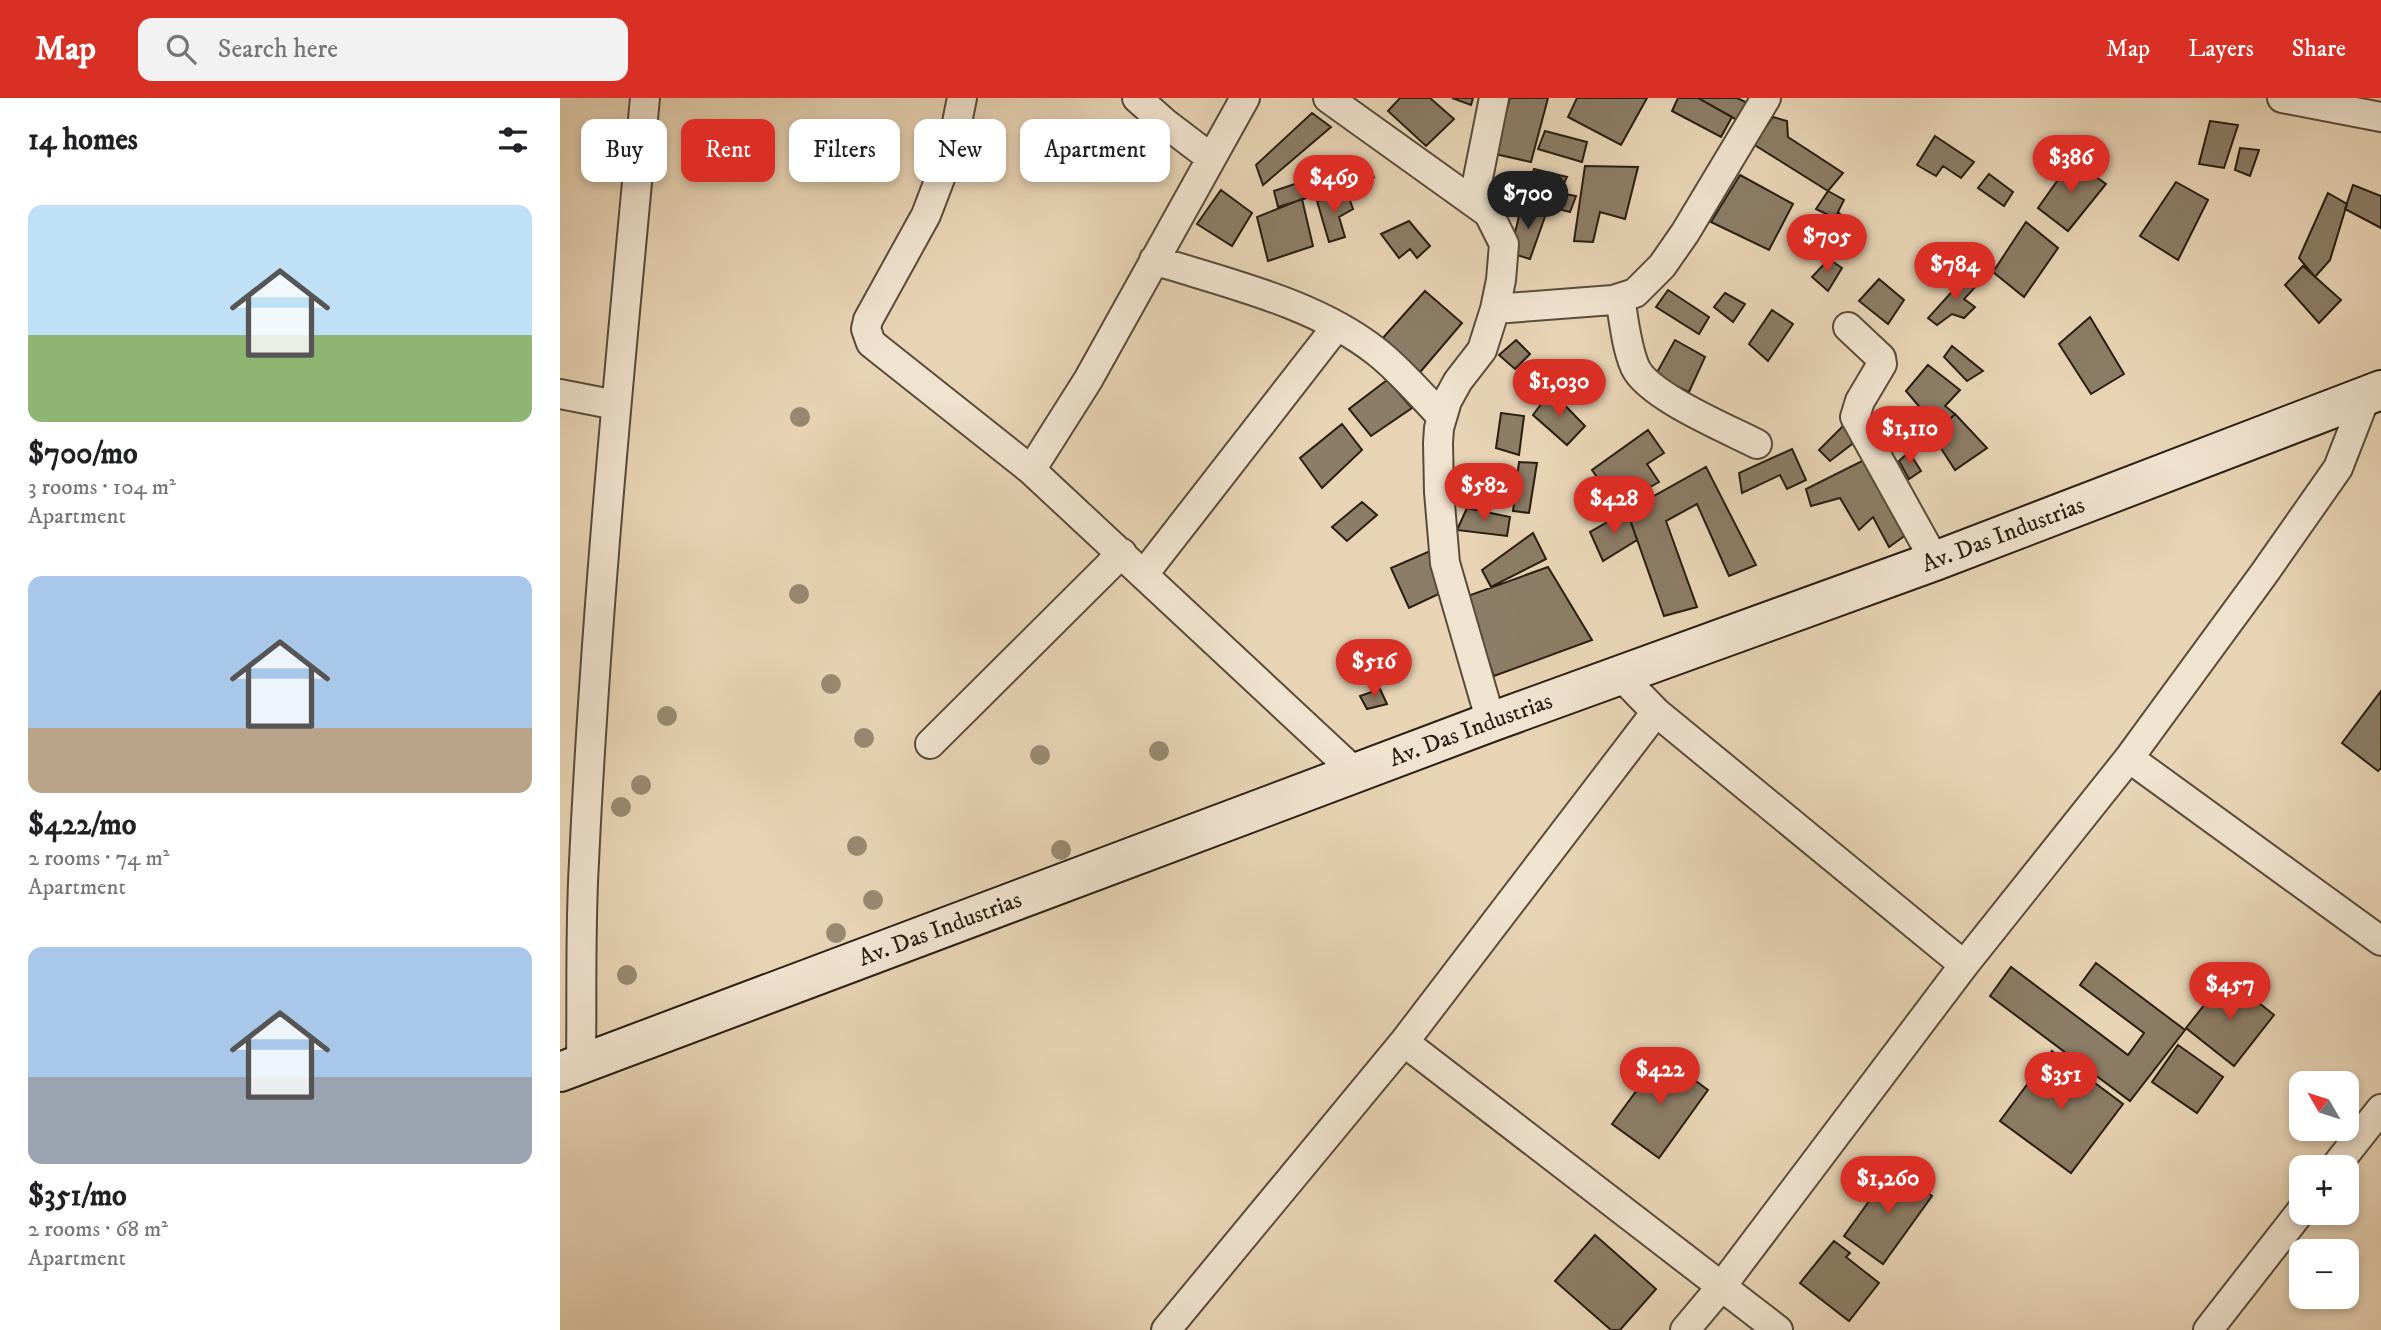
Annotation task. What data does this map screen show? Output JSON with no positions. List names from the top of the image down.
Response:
{
  "streets": {
    "main road": ["Av. Das Industrias"]
  },
  "north": "top left",
  "page": {
    "header": "Map",
    "search": "Search here",
    "nav": ["Map", "Layers", "Share"],
    "heading": "14 homes",
    "chip": [
      "Buy",
      "Rent",
      "Filters",
      "New",
      "Apartment"
    ],
    "price": [
      "$386",
      "$469",
      "$700",
      "$705",
      "$784",
      "$1,030",
      "$1,110",
      "$582",
      "$428",
      "$516",
      "$457",
      "$422",
      "$351",
      "$1,260"
    ],
    "list": [
      {
        "name": "$700/mo",
        "note": "3 rooms · 104 m² · Apartment"
      },
      {
        "name": "$422/mo",
        "note": "2 rooms · 74 m² · Apartment"
      },
      {
        "name": "$351/mo",
        "note": "2 rooms · 68 m² · Apartment"
      }
    ],
    "map_buttons": ["+", "−"]
  }
}
